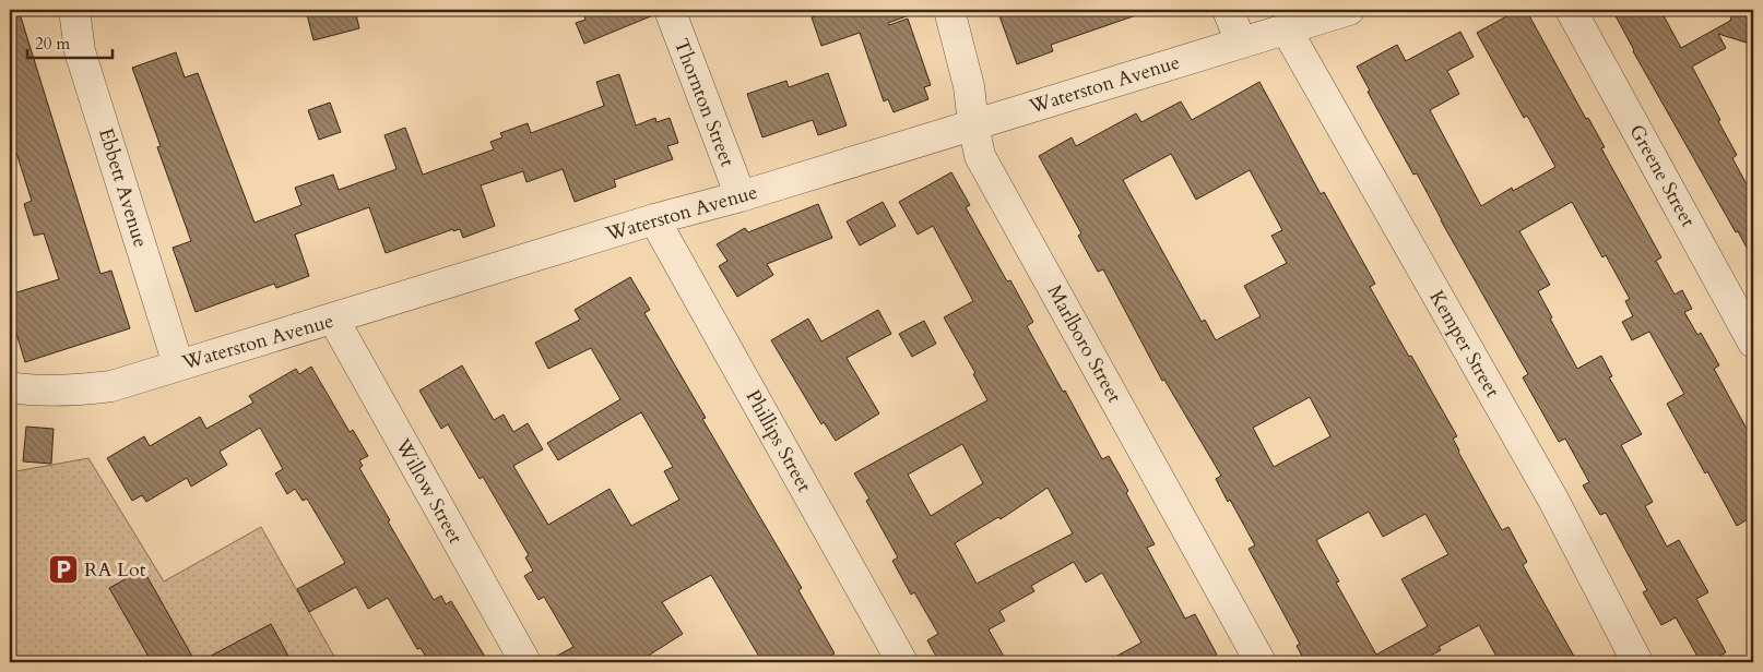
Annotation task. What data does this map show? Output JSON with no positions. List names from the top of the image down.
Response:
{
  "streets": {
    "street": [
      "Waterston Avenue",
      "Thornton Street",
      "Greene Street",
      "Ebbett Avenue",
      "Marlboro Street",
      "Kemper Street",
      "Phillips Street",
      "Willow Street"
    ]
  },
  "crossings": [
    ["Waterston Avenue", "Thornton Street"],
    ["Waterston Avenue", "Ebbett Avenue"],
    ["Waterston Avenue", "Marlboro Street"],
    ["Waterston Avenue", "Kemper Street"],
    ["Waterston Avenue", "Phillips Street"],
    ["Waterston Avenue", "Willow Street"]
  ],
  "places": {
    "parking": ["RA Lot"]
  },
  "scale_bar": "20 m"
}
